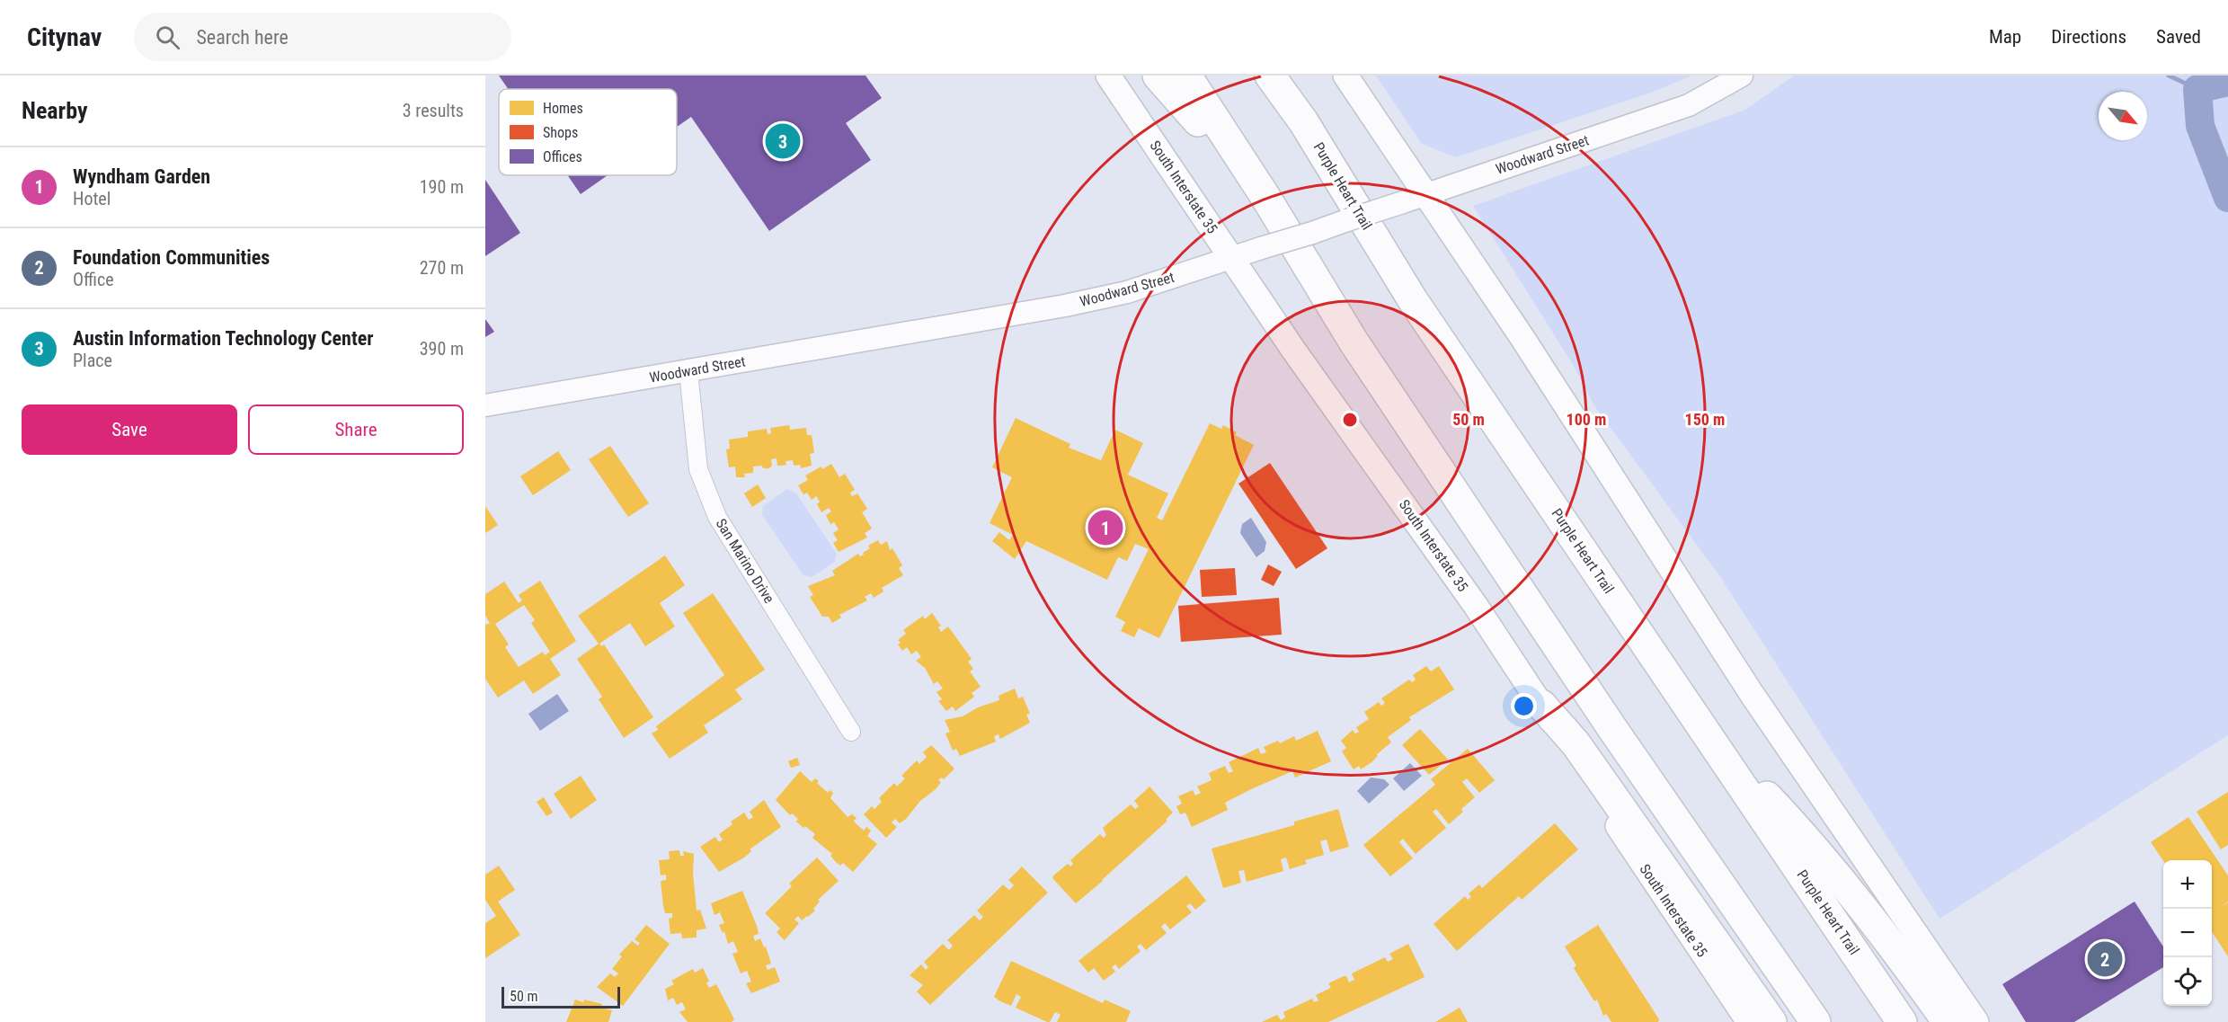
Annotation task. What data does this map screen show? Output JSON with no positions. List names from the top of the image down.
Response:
{
  "streets": {
    "highway": ["Purple Heart Trail"],
    "main road": ["South Interstate 35"],
    "street": ["Woodward Street", "San Marino Drive"]
  },
  "crossings": [
    ["Woodward Street", "South Interstate 35"],
    ["Woodward Street", "San Marino Drive"]
  ],
  "legend": ["Homes", "Shops", "Offices"],
  "scale_bar": "50 m",
  "north": "bottom right",
  "page": {
    "header": "Citynav",
    "search": "Search here",
    "nav": ["Map", "Directions", "Saved"],
    "heading": ["Nearby", "3 results"],
    "pins": ["3", "1", "2"],
    "list": [
      {
        "mark": "1",
        "name": "Wyndham Garden",
        "note": "Hotel",
        "value": "190 m"
      },
      {
        "mark": "2",
        "name": "Foundation Communities",
        "note": "Office",
        "value": "270 m"
      },
      {
        "mark": "3",
        "name": "Austin Information Technology Center",
        "note": "Place",
        "value": "390 m"
      }
    ],
    "buttons": ["Save", "Share"],
    "map_buttons": ["+", "−"],
    "scale": "50 m"
  },
  "rings": ["50 m", "100 m", "150 m"]
}
